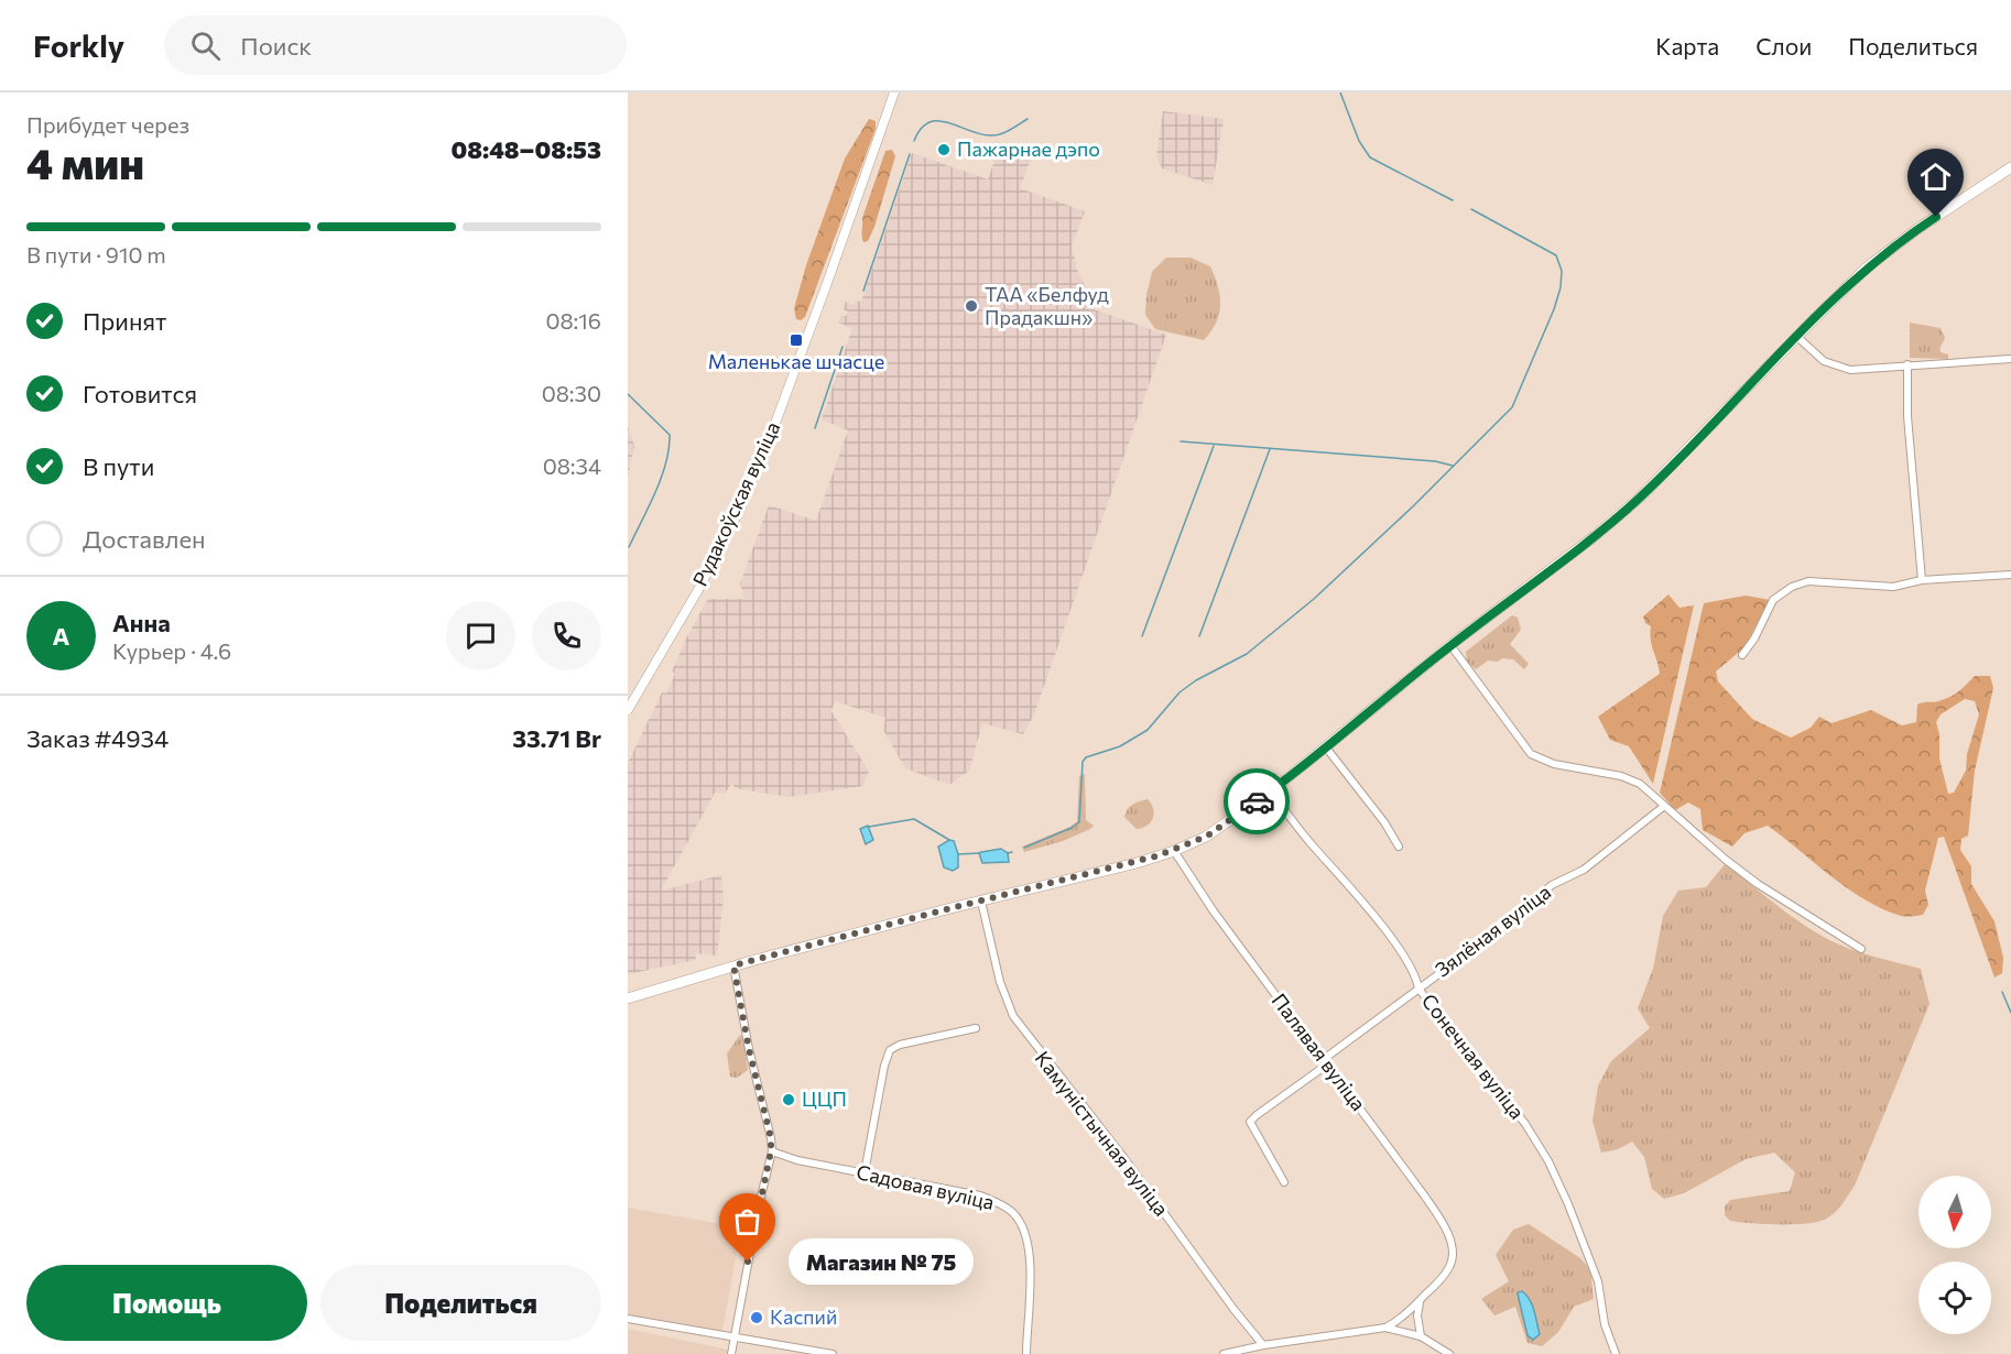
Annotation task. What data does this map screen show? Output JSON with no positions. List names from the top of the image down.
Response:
{
  "streets": {
    "street": [
      "Рудакоўская вуліца",
      "Зялёная вуліца",
      "Палявая вуліца",
      "Сонечная вуліца",
      "Камуністычная вуліца",
      "Садовая вуліца"
    ]
  },
  "crossings": [
    ["Зялёная вуліца", "Палявая вуліца"],
    ["Зялёная вуліца", "Сонечная вуліца"]
  ],
  "places": {
    "other": [
      "Пажарнае дэпо",
      "ТАА «Белфуд Прадакшн»",
      "ЦЦП",
      "Магазин № 75",
      "Каспий"
    ],
    "transit": ["Маленькае шчасце"]
  },
  "north": "bottom",
  "page": {
    "header": "Forkly",
    "search": "Поиск",
    "nav": ["Карта", "Слои", "Поделиться"],
    "heading": ["4 мин", "Прибудет через", "08:48–08:53"],
    "panel": [
      "Анна",
      "Курьер · 4.6",
      "Заказ #4934",
      "33.71 Br"
    ],
    "bar": "В пути · 910 m",
    "list": [
      ["Принят", "08:16"],
      ["Готовится", "08:30"],
      ["В пути", "08:34"],
      "Доставлен"
    ],
    "round": "А",
    "bubble": "Магазин № 75",
    "buttons": ["Помощь", "Поделиться"]
  }
}
